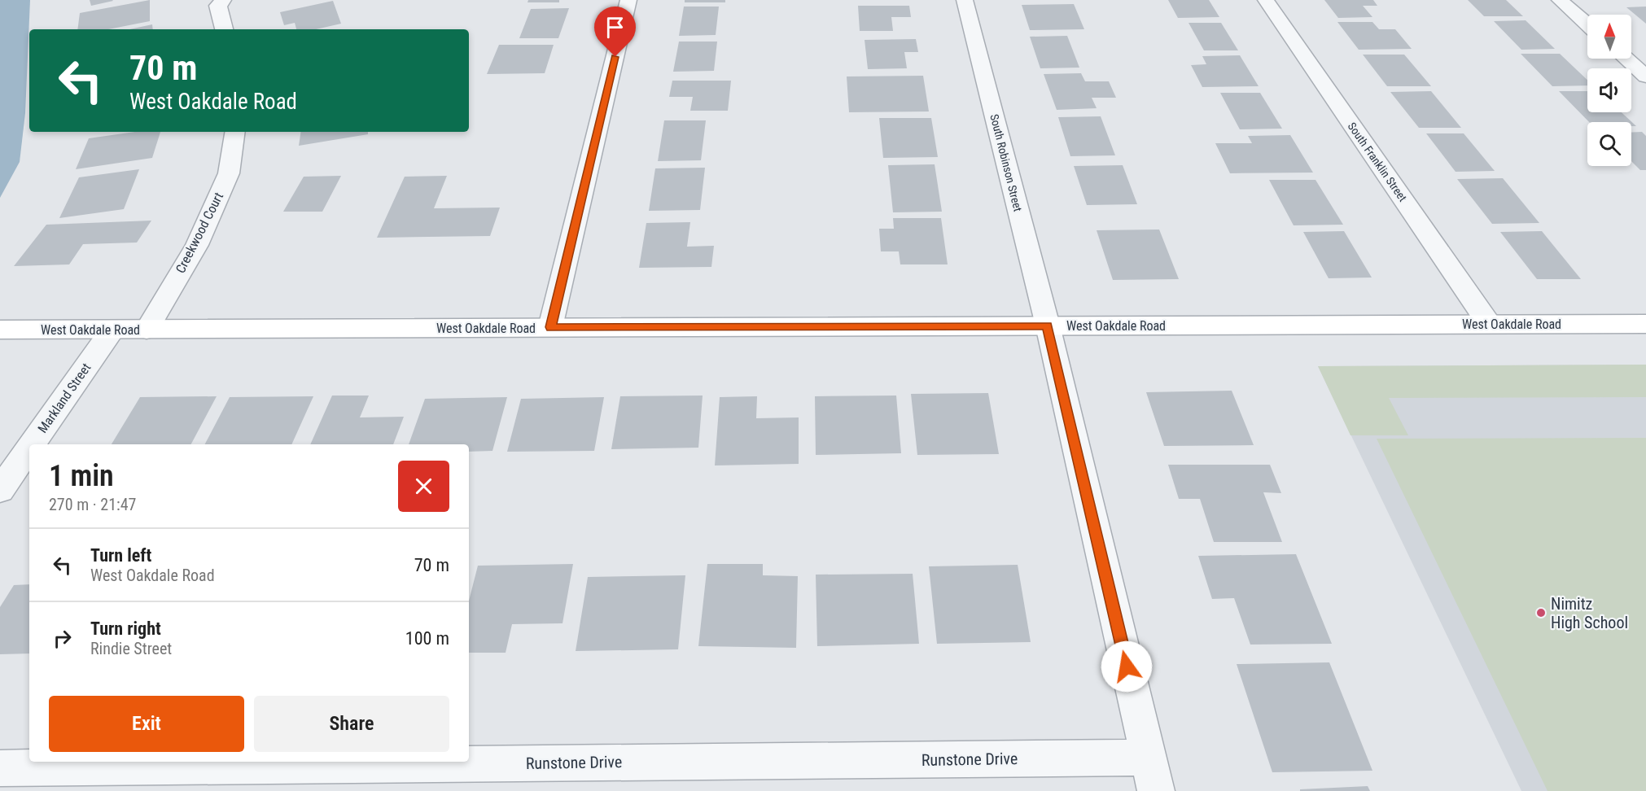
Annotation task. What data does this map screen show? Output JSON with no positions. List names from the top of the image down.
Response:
{
  "streets": {
    "street": [
      "South Franklin Street",
      "South Robinson Street",
      "Creekwood Court",
      "West Oakdale Road",
      "Markland Street",
      "Runstone Drive"
    ]
  },
  "crossings": [
    ["South Franklin Street", "West Oakdale Road"],
    ["South Robinson Street", "West Oakdale Road"],
    ["South Robinson Street", "Runstone Drive"],
    ["Creekwood Court", "West Oakdale Road"],
    ["West Oakdale Road", "Markland Street"]
  ],
  "places": ["Nimitz High School"],
  "north": "top",
  "page": {
    "turn": ["70 m", "West Oakdale Road"],
    "heading": ["1 min", "270 m · 21:47"],
    "list": [
      {
        "name": "Turn left",
        "note": "West Oakdale Road",
        "value": "70 m"
      },
      {
        "name": "Turn right",
        "note": "Rindie Street",
        "value": "100 m"
      }
    ],
    "buttons": ["Exit", "Share"]
  }
}
